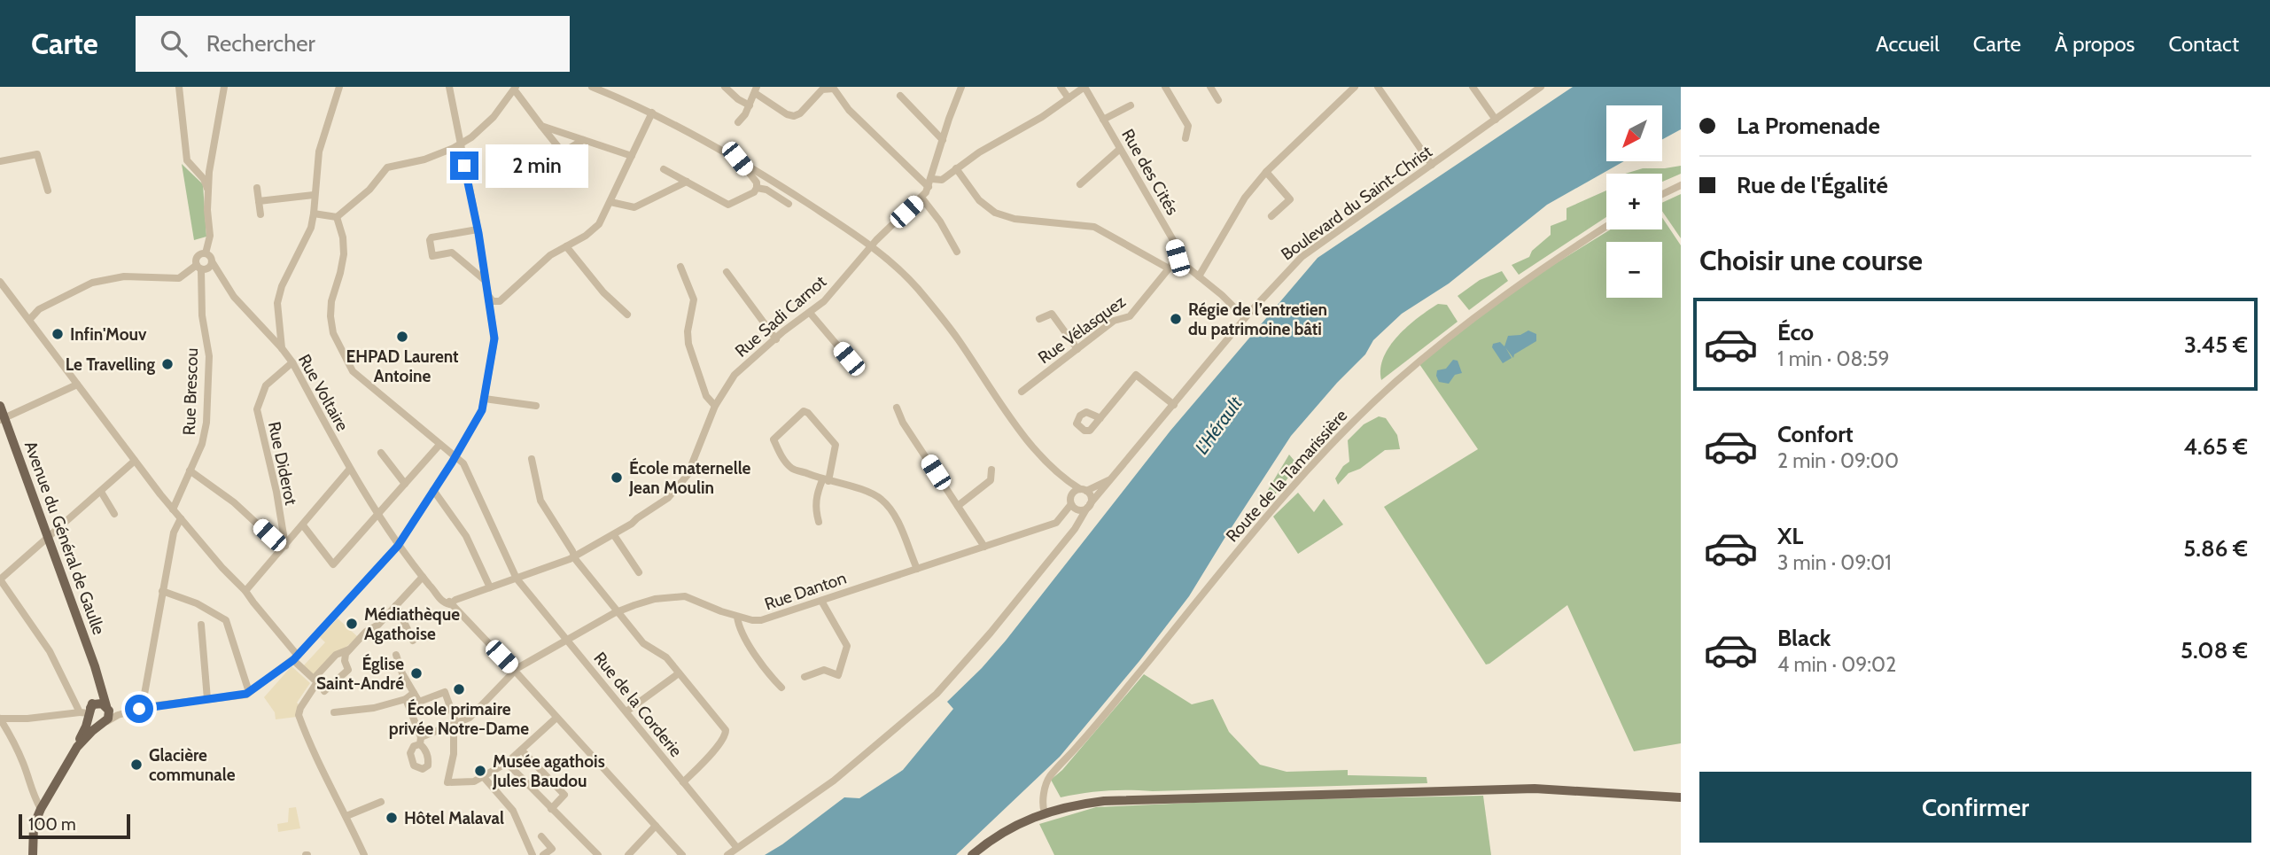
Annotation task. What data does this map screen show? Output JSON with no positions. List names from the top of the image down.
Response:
{
  "streets": {
    "main road": ["Avenue du Général de Gaulle"],
    "street": [
      "Rue des Cités",
      "Boulevard du Saint-Christ",
      "Rue Sadi Carnot",
      "Rue Vélasquez",
      "Rue Brescou",
      "Rue Voltaire",
      "Rue Diderot",
      "Route de la Tamarissière",
      "Rue Danton",
      "Rue de la Corderie"
    ]
  },
  "crossings": [
    ["Rue des Cités", "Boulevard du Saint-Christ"],
    ["Rue des Cités", "Rue Vélasquez"],
    ["Boulevard du Saint-Christ", "Rue Danton"],
    ["Boulevard du Saint-Christ", "Rue de la Corderie"],
    ["Rue Sadi Carnot", "Rue Voltaire"],
    ["Rue Sadi Carnot", "Rue de la Corderie"],
    ["Rue Brescou", "Rue Voltaire"],
    ["Rue Voltaire", "Rue Diderot"],
    ["Rue Voltaire", "Rue Danton"],
    ["Rue Danton", "Rue de la Corderie"]
  ],
  "water": ["L'Hérault"],
  "places": [
    "Régie de l’entretien du patrimoine bâti",
    "Infin'Mouv",
    "EHPAD Laurent Antoine",
    "Le Travelling",
    "École maternelle Jean Moulin",
    "Médiathèque Agathoise",
    "Église Saint-André",
    "École primaire privée Notre-Dame",
    "Glacière communale",
    "Musée agathois Jules Baudou",
    "Hôtel Malaval"
  ],
  "scale_bar": "100 m",
  "north": "bottom left",
  "page": {
    "header": "Carte",
    "search": "Rechercher",
    "nav": [
      "Accueil",
      "Carte",
      "À propos",
      "Contact"
    ],
    "banner": ["La Promenade", "Rue de l'Égalité"],
    "map_buttons": ["+", "−"],
    "bubble": "2 min",
    "heading": "Choisir une course",
    "list": [
      {
        "name": "Éco",
        "note": "1 min · 08:59",
        "value": "3.45 €"
      },
      {
        "name": "Confort",
        "note": "2 min · 09:00",
        "value": "4.65 €"
      },
      {
        "name": "XL",
        "note": "3 min · 09:01",
        "value": "5.86 €"
      },
      {
        "name": "Black",
        "note": "4 min · 09:02",
        "value": "5.08 €"
      }
    ],
    "buttons": "Confirmer",
    "scale": "100 m"
  }
}
